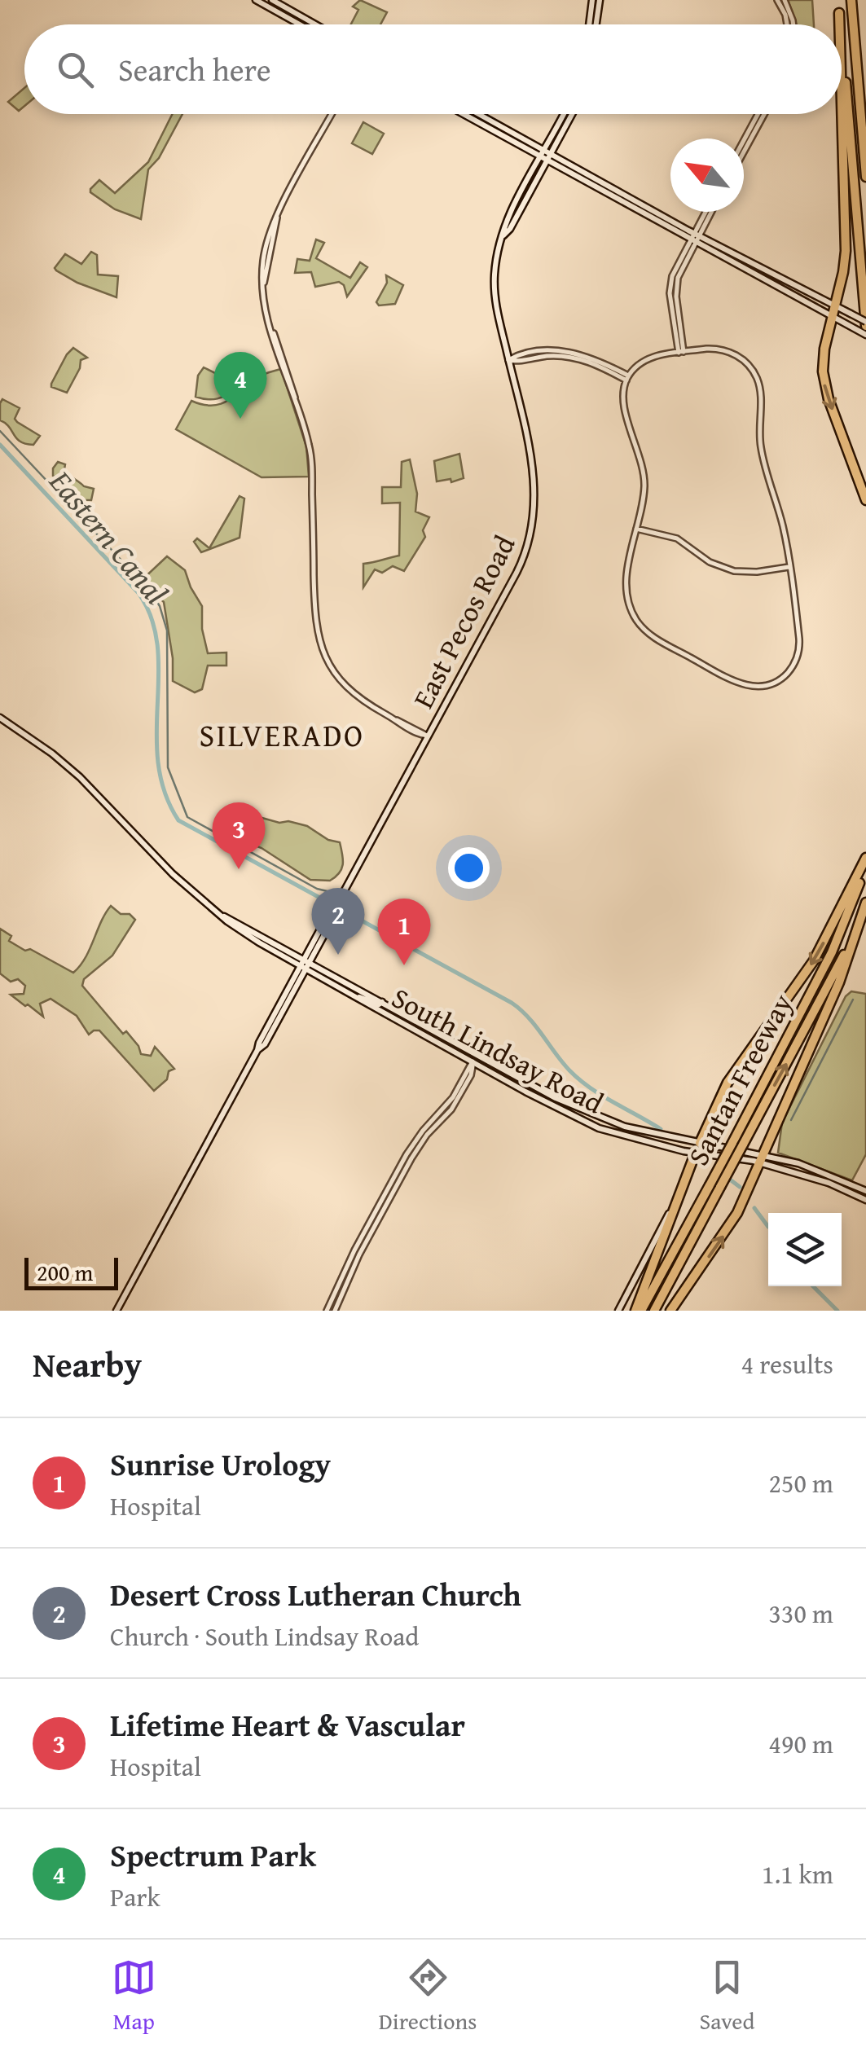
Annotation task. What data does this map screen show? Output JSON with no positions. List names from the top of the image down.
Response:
{
  "streets": {
    "highway": ["Santan Freeway"],
    "main road": ["East Pecos Road", "South Lindsay Road"]
  },
  "crossings": [
    ["East Pecos Road", "South Lindsay Road"]
  ],
  "districts": ["SILVERADO"],
  "water": ["Eastern Canal"],
  "scale_bar": "200 m",
  "north": "top left",
  "page": {
    "search": "Search here",
    "pins": [
      "4",
      "3",
      "2",
      "1"
    ],
    "scale": "200 m",
    "heading": ["Nearby", "4 results"],
    "list": [
      {
        "mark": "1",
        "name": "Sunrise Urology",
        "note": "Hospital",
        "value": "250 m"
      },
      {
        "mark": "2",
        "name": "Desert Cross Lutheran Church",
        "note": "Church · South Lindsay Road",
        "value": "330 m"
      },
      {
        "mark": "3",
        "name": "Lifetime Heart & Vascular",
        "note": "Hospital",
        "value": "490 m"
      },
      {
        "mark": "4",
        "name": "Spectrum Park",
        "note": "Park",
        "value": "1.1 km"
      }
    ],
    "nav": ["Map", "Directions", "Saved"]
  }
}
